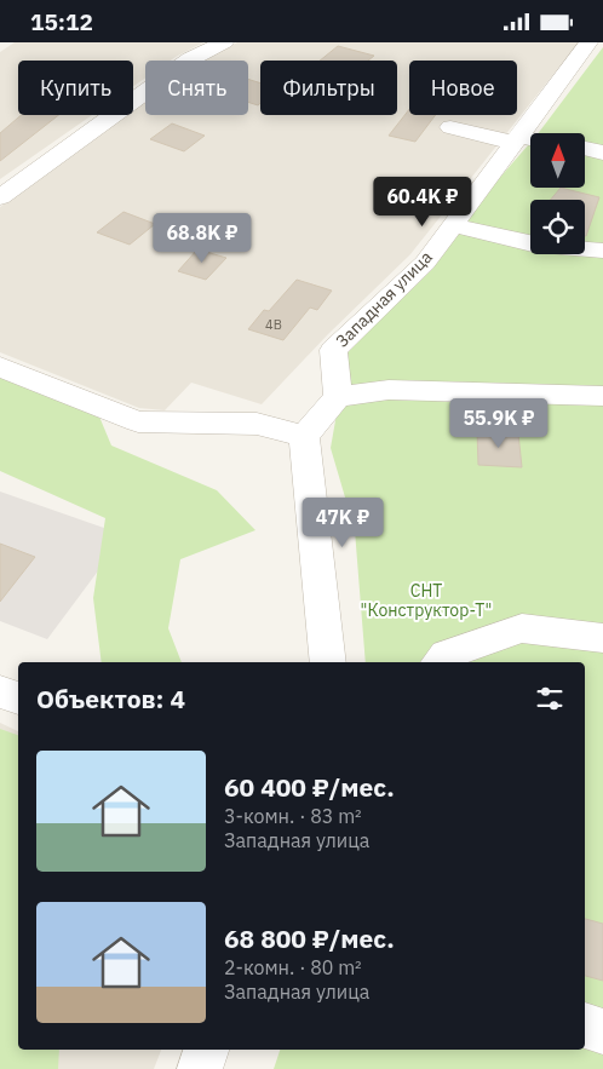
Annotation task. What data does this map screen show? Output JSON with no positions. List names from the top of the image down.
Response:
{
  "streets": {
    "street": ["Западная улица"]
  },
  "parks": ["СНТ \"Конструктор-Т\""],
  "house_numbers": ["4В"],
  "north": "top",
  "page": {
    "status": "15:12",
    "chip": [
      "Купить",
      "Снять",
      "Фильтры",
      "Новое"
    ],
    "price": [
      "60.4K ₽",
      "68.8K ₽",
      "55.9K ₽",
      "47K ₽"
    ],
    "heading": "Объектов: 4",
    "list": [
      {
        "name": "60 400 ₽/мес.",
        "note": "3-комн. · 83 m² · Западная улица"
      },
      {
        "name": "68 800 ₽/мес.",
        "note": "2-комн. · 80 m² · Западная улица"
      }
    ]
  }
}
